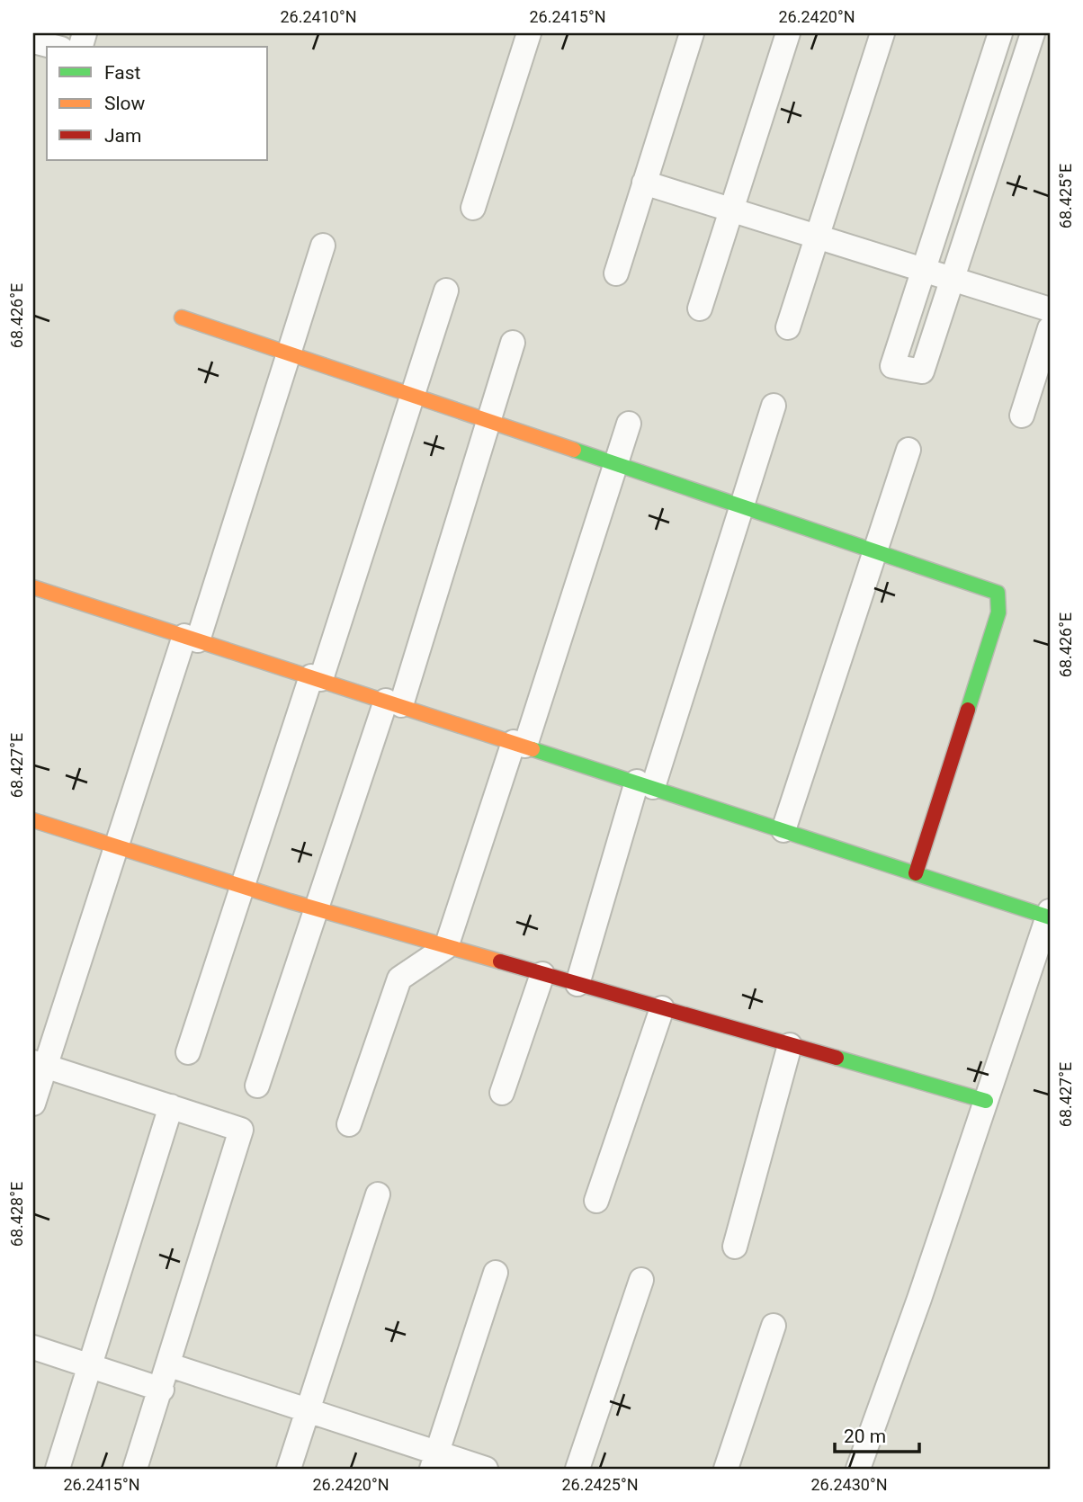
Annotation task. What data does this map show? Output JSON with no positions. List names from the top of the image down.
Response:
{
  "legend": ["Fast", "Slow", "Jam"],
  "scale_bar": "20 m",
  "coordinates": [
    "26.2410°N",
    "26.2415°N",
    "26.2420°N",
    "68.425°E",
    "68.426°E",
    "68.427°E",
    "68.428°E",
    "26.2425°N",
    "26.2430°N"
  ]
}
